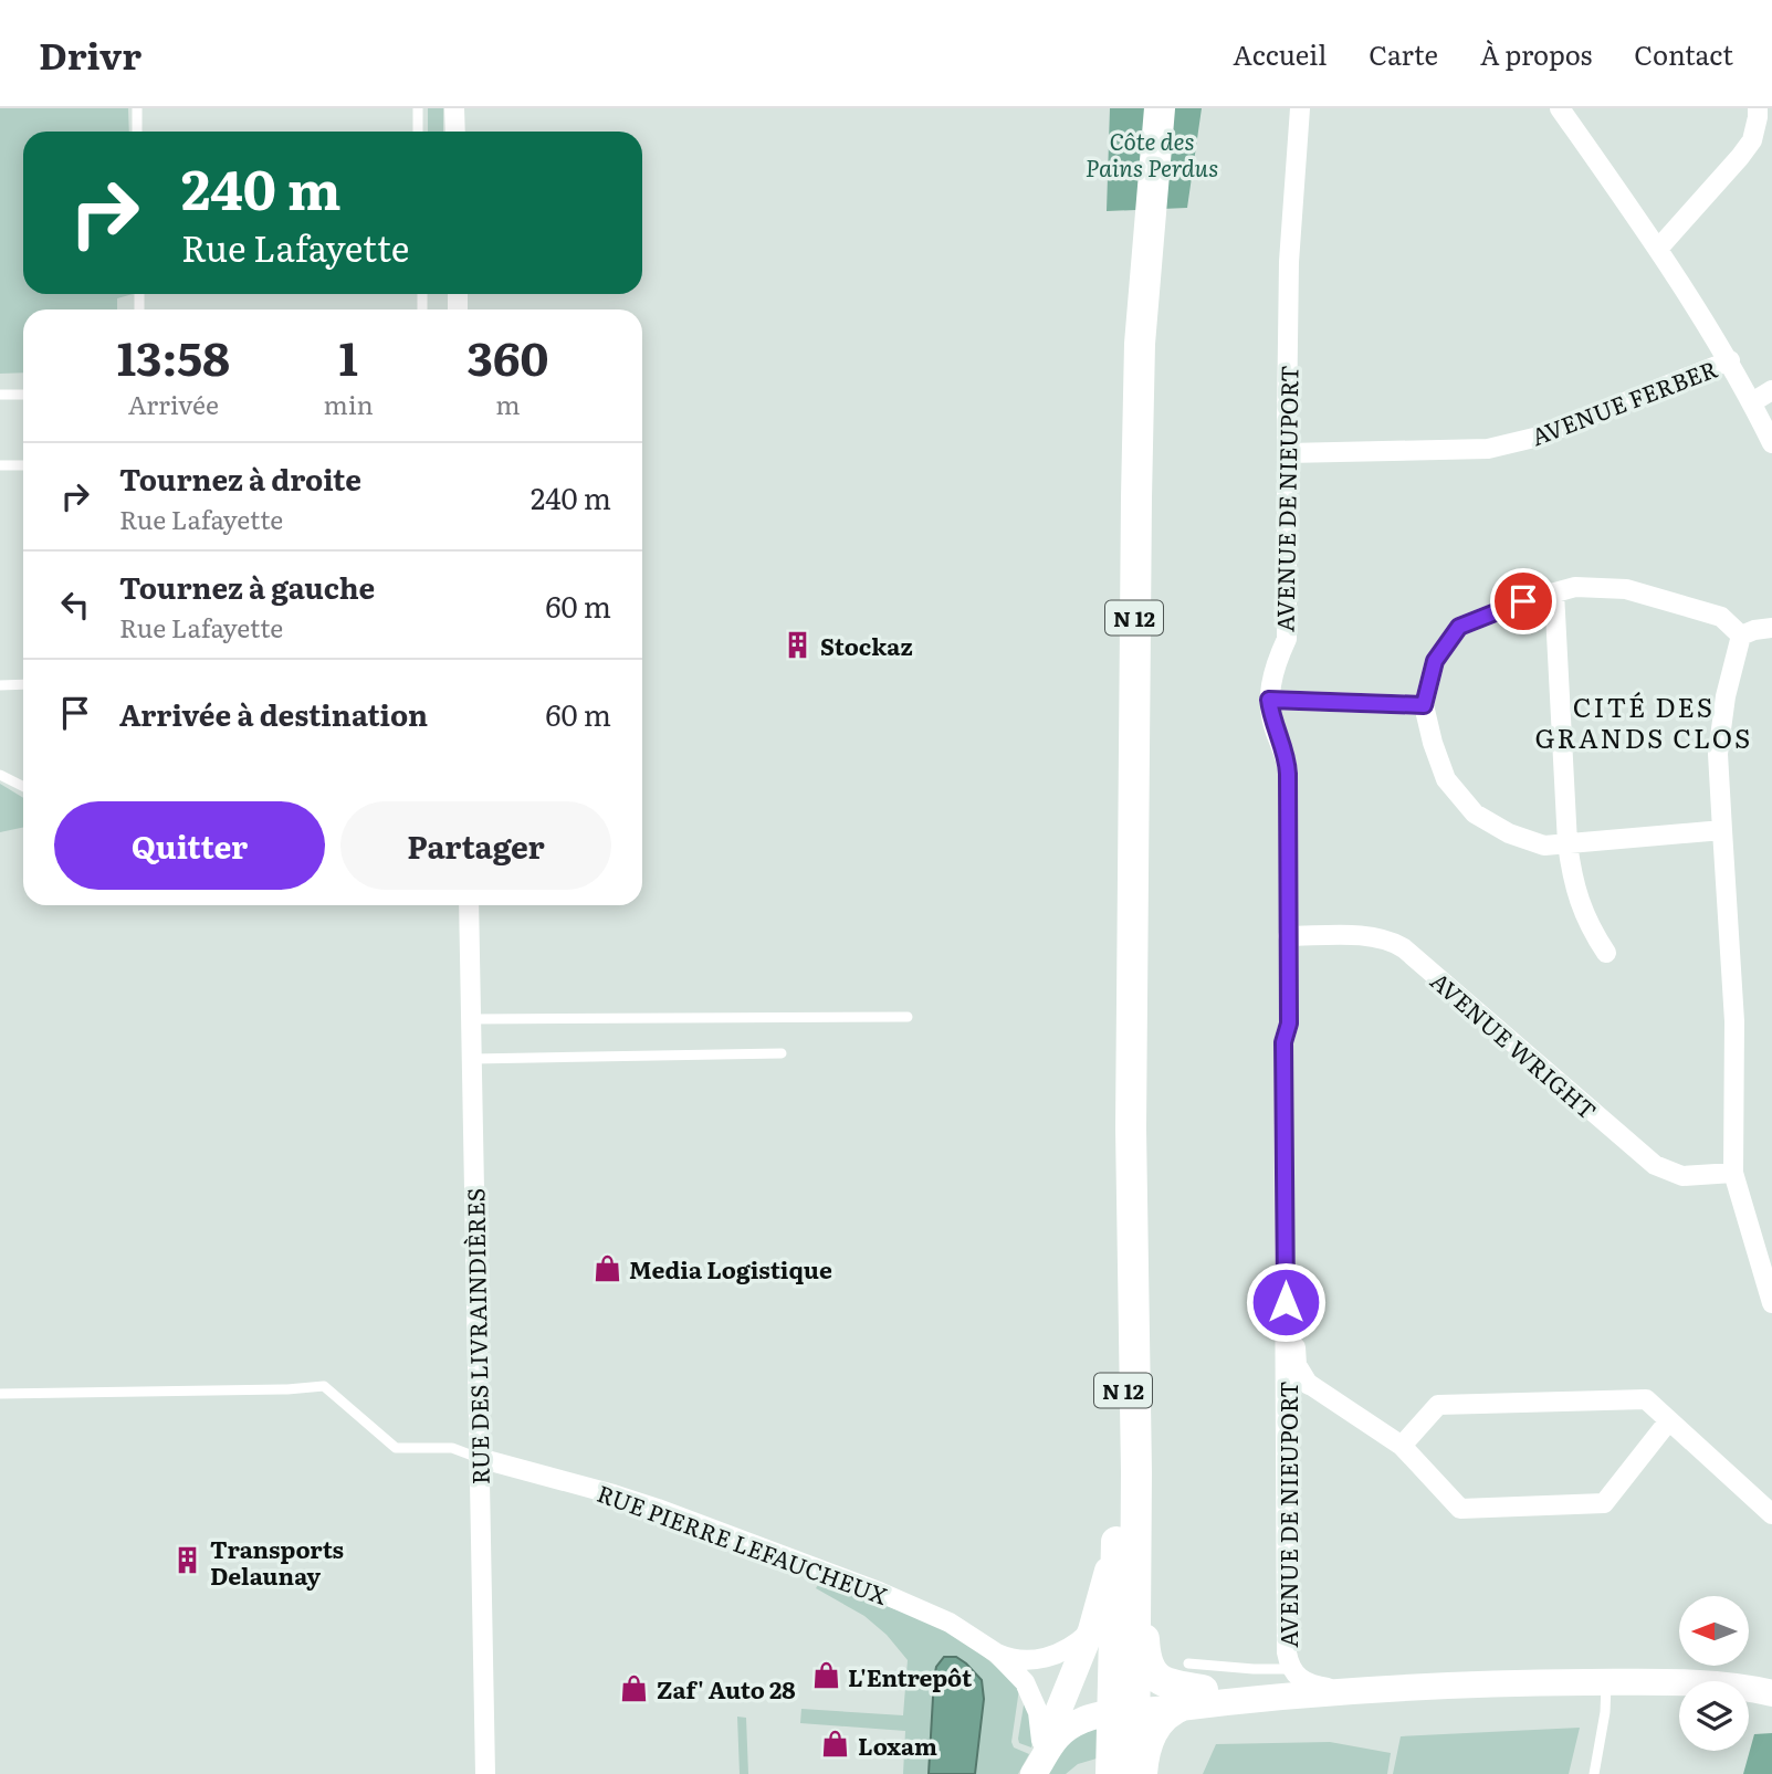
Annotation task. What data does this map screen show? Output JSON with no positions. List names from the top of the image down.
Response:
{
  "streets": {
    "main road": ["N 12"],
    "street": [
      "AVENUE FERBER",
      "AVENUE DE NIEUPORT",
      "AVENUE WRIGHT",
      "RUE DES LIVRAINDIÈRES",
      "RUE PIERRE LEFAUCHEUX"
    ]
  },
  "crossings": [
    ["AVENUE FERBER", "AVENUE DE NIEUPORT"],
    ["AVENUE DE NIEUPORT", "AVENUE WRIGHT"],
    ["RUE DES LIVRAINDIÈRES", "RUE PIERRE LEFAUCHEUX"]
  ],
  "districts": ["CITÉ DES GRANDS CLOS"],
  "parks": ["Côte des Pains Perdus"],
  "places": {
    "building": ["Stockaz", "Transports Delaunay"],
    "shop": [
      "Media Logistique",
      "L'Entrepôt",
      "Zaf' Auto 28",
      "Loxam"
    ]
  },
  "north": "left",
  "page": {
    "header": "Drivr",
    "nav": [
      "Accueil",
      "Carte",
      "À propos",
      "Contact"
    ],
    "turn": ["240 m", "Rue Lafayette"],
    "eta": [
      "13:58",
      "Arrivée",
      "1",
      "min",
      "360",
      "m"
    ],
    "list": [
      {
        "name": "Tournez à droite",
        "note": "Rue Lafayette",
        "value": "240 m"
      },
      {
        "name": "Tournez à gauche",
        "note": "Rue Lafayette",
        "value": "60 m"
      },
      {
        "name": "Arrivée à destination",
        "value": "60 m"
      }
    ],
    "buttons": ["Quitter", "Partager"]
  }
}
